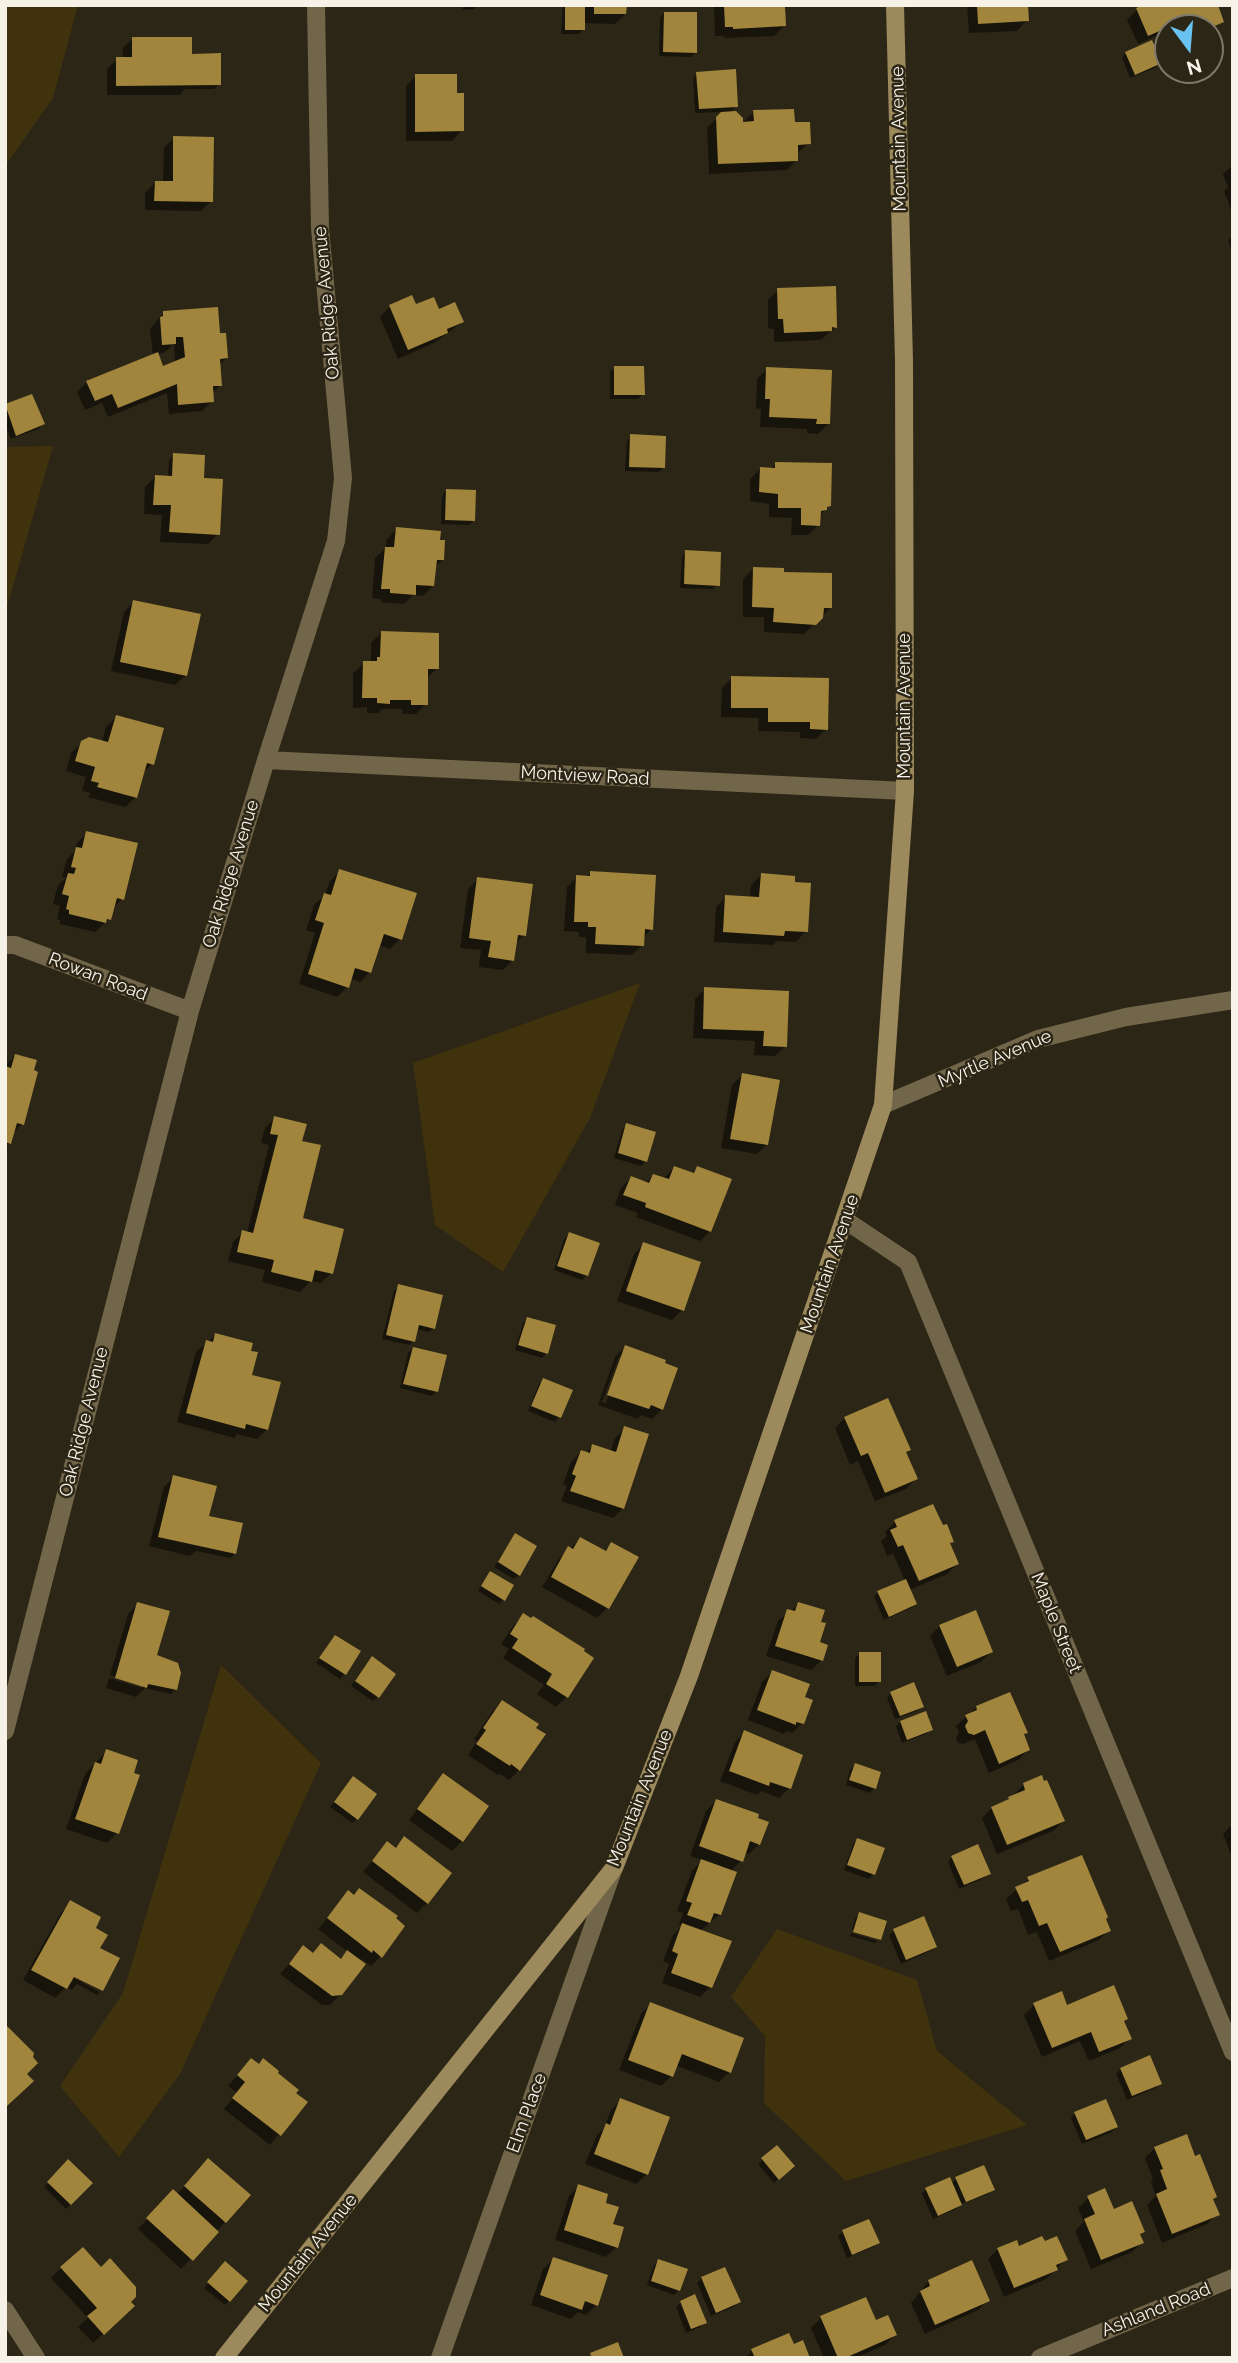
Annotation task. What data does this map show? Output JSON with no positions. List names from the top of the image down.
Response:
{
  "streets": {
    "main road": ["Mountain Avenue"],
    "street": [
      "Oak Ridge Avenue",
      "Montview Road",
      "Rowan Road",
      "Myrtle Avenue",
      "Maple Street",
      "Elm Place",
      "Ashland Road"
    ]
  },
  "crossings": [
    ["Mountain Avenue", "Montview Road"],
    ["Mountain Avenue", "Myrtle Avenue"],
    ["Mountain Avenue", "Maple Street"],
    ["Mountain Avenue", "Elm Place"],
    ["Oak Ridge Avenue", "Montview Road"],
    ["Oak Ridge Avenue", "Rowan Road"]
  ],
  "north": "bottom"
}
